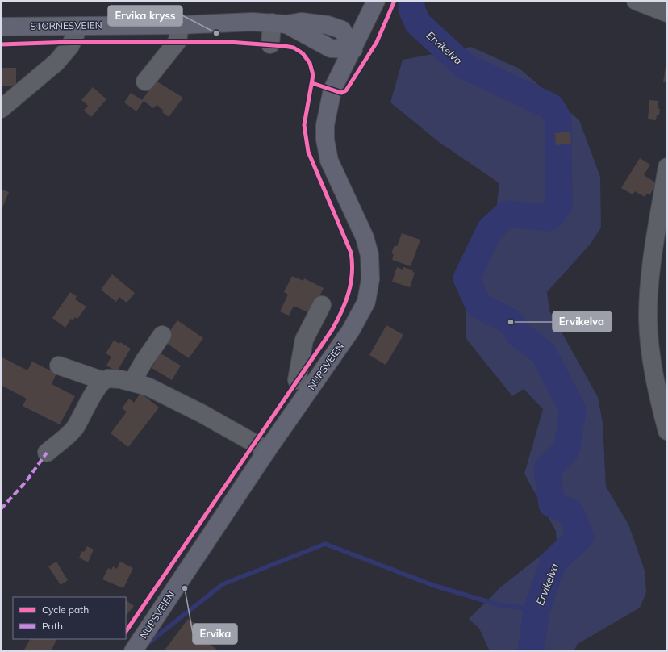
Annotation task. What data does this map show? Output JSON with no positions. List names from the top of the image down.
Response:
{
  "streets": {
    "main road": ["STORNESVEIEN", "NUPSVEIEN"]
  },
  "crossings": [
    ["STORNESVEIEN", "NUPSVEIEN"]
  ],
  "water": ["Ervikelva"],
  "places": ["Ervika kryss", "Ervikelva", "Ervika"],
  "legend": ["Cycle path", "Path"]
}
